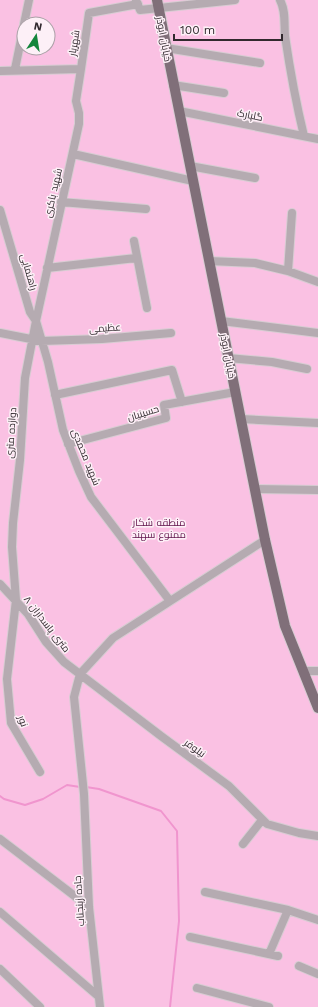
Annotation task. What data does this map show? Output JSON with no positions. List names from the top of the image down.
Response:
{
  "streets": {
    "main road": ["خیابان ابوذر"],
    "street": [
      "شهریار",
      "گلپارک",
      "شهید باکری",
      "راهنمایی",
      "عظیمی",
      "حسینیان",
      "دوازده متری",
      "شهید محمدی",
      "۸ متری پاسداران",
      "نور",
      "نیلوفر",
      "جاده زینجناب"
    ]
  },
  "crossings": [
    ["خیابان ابوذر", "گلپارک"],
    ["خیابان ابوذر", "حسینیان"],
    ["شهریار", "شهید باکری"],
    ["شهید باکری", "راهنمایی"],
    ["شهید باکری", "شهید محمدی"],
    ["راهنمایی", "شهید محمدی"],
    ["عظیمی", "دوازده متری"],
    ["عظیمی", "شهید محمدی"],
    ["حسینیان", "شهید محمدی"],
    ["دوازده متری", "۸ متری پاسداران"],
    ["دوازده متری", "نور"],
    ["۸ متری پاسداران", "نور"],
    ["۸ متری پاسداران", "نیلوفر"],
    ["۸ متری پاسداران", "جاده زینجناب"],
    ["نیلوفر", "جاده زینجناب"]
  ],
  "parks": ["منطقه شکار ممنوع سهند"],
  "scale_bar": "100 m",
  "north": "top"
}
